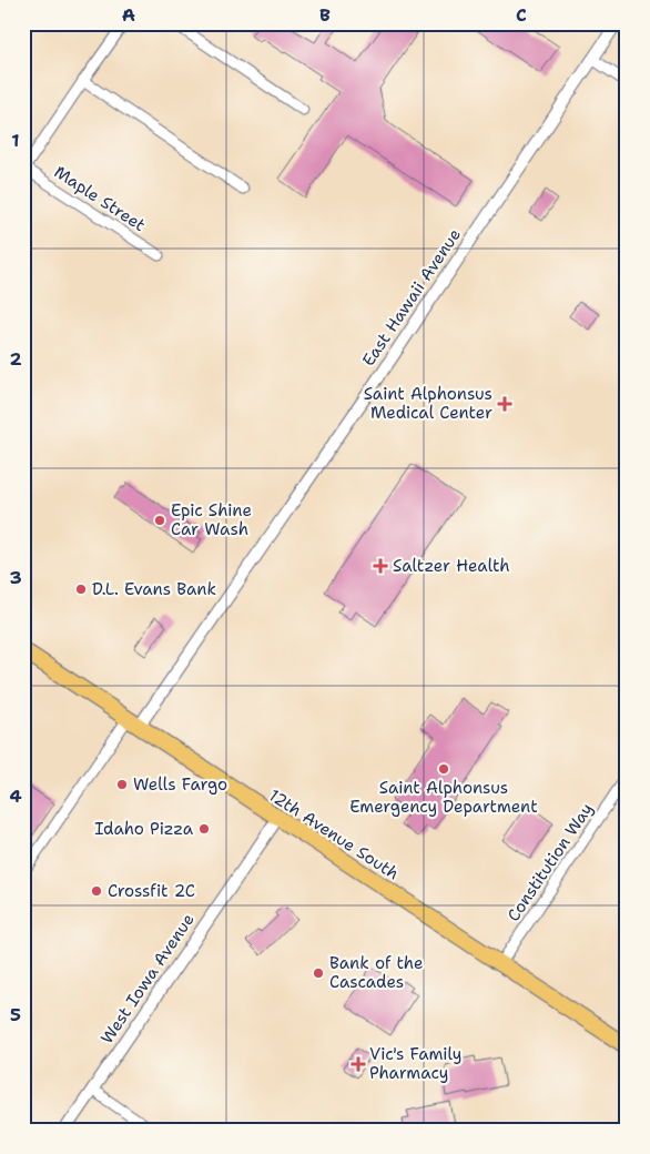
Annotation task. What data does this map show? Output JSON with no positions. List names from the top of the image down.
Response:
{
  "streets": {
    "main road": ["12th Avenue South"],
    "street": [
      "Maple Street",
      "East Hawaii Avenue",
      "Constitution Way",
      "West Iowa Avenue"
    ]
  },
  "crossings": [
    ["East Hawaii Avenue", "12th Avenue South"],
    ["12th Avenue South", "Constitution Way"],
    ["12th Avenue South", "West Iowa Avenue"]
  ],
  "places": {
    "health": ["Saint Alphonsus Medical Center", "Saltzer Health", "Vic's Family Pharmacy"],
    "other": [
      "Epic Shine Car Wash",
      "D.L. Evans Bank",
      "Saint Alphonsus Emergency Department",
      "Wells Fargo",
      "Idaho Pizza",
      "Crossfit 2C",
      "Bank of the Cascades"
    ]
  },
  "grid": {
    "columns": ["A", "B", "C"],
    "rows": [
      "1",
      "2",
      "3",
      "4",
      "5"
    ]
  }
}
